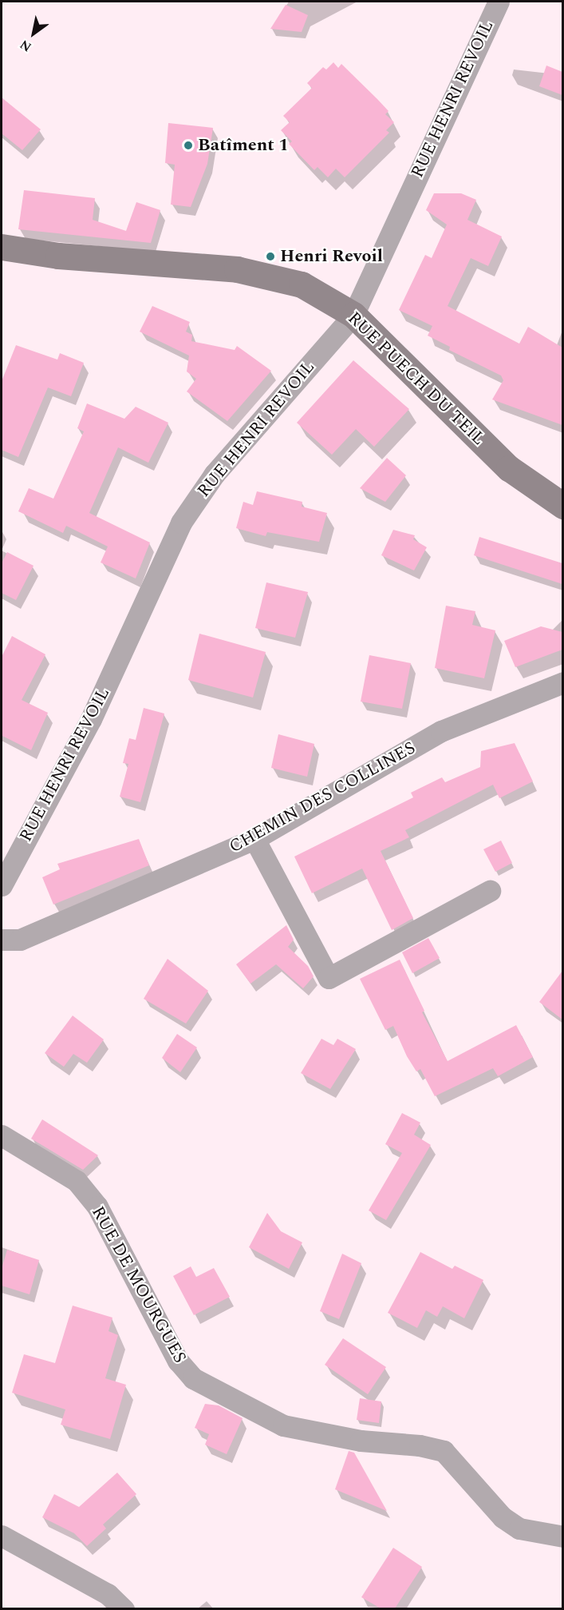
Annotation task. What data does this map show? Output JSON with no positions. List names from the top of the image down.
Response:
{
  "streets": {
    "street": [
      "RUE HENRI REVOIL",
      "RUE PUECH DU TEIL",
      "CHEMIN DES COLLINES",
      "RUE DE MOURGUES"
    ]
  },
  "crossings": [
    ["RUE HENRI REVOIL", "RUE PUECH DU TEIL"]
  ],
  "places": ["Batîment 1", "Henri Revoil"],
  "north": "bottom left"
}
